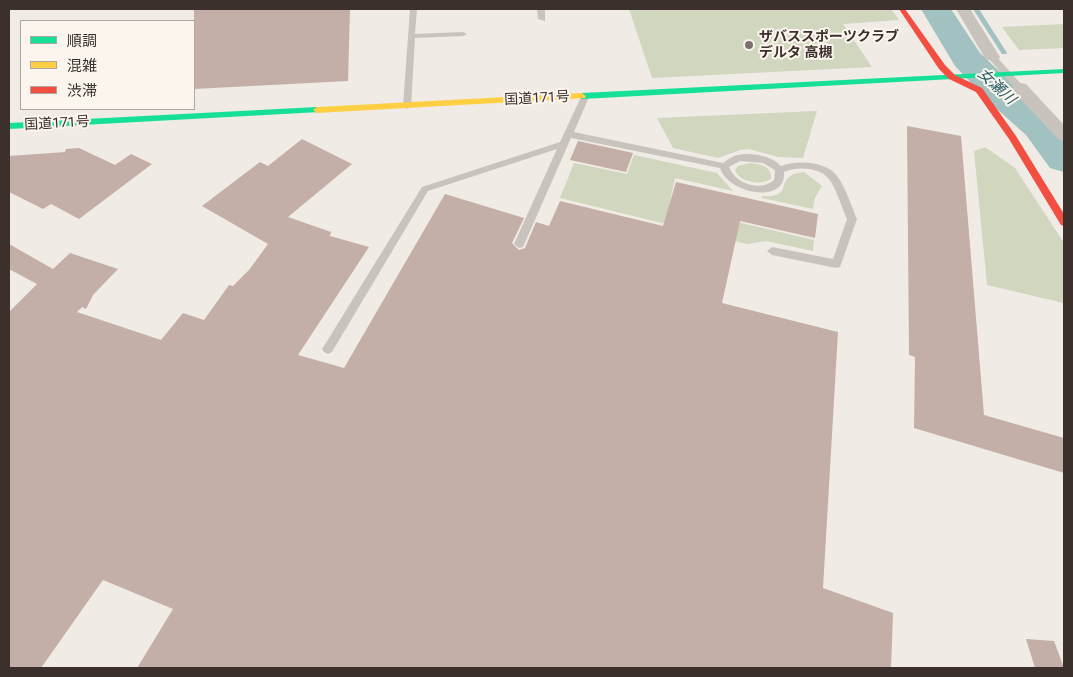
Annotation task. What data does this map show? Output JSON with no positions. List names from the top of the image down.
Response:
{
  "streets": {
    "main road": ["国道171号"]
  },
  "water": ["女瀬川"],
  "places": ["ザバススポーツクラブ デルタ 高槻"],
  "legend": ["順調", "混雑", "渋滞"]
}
